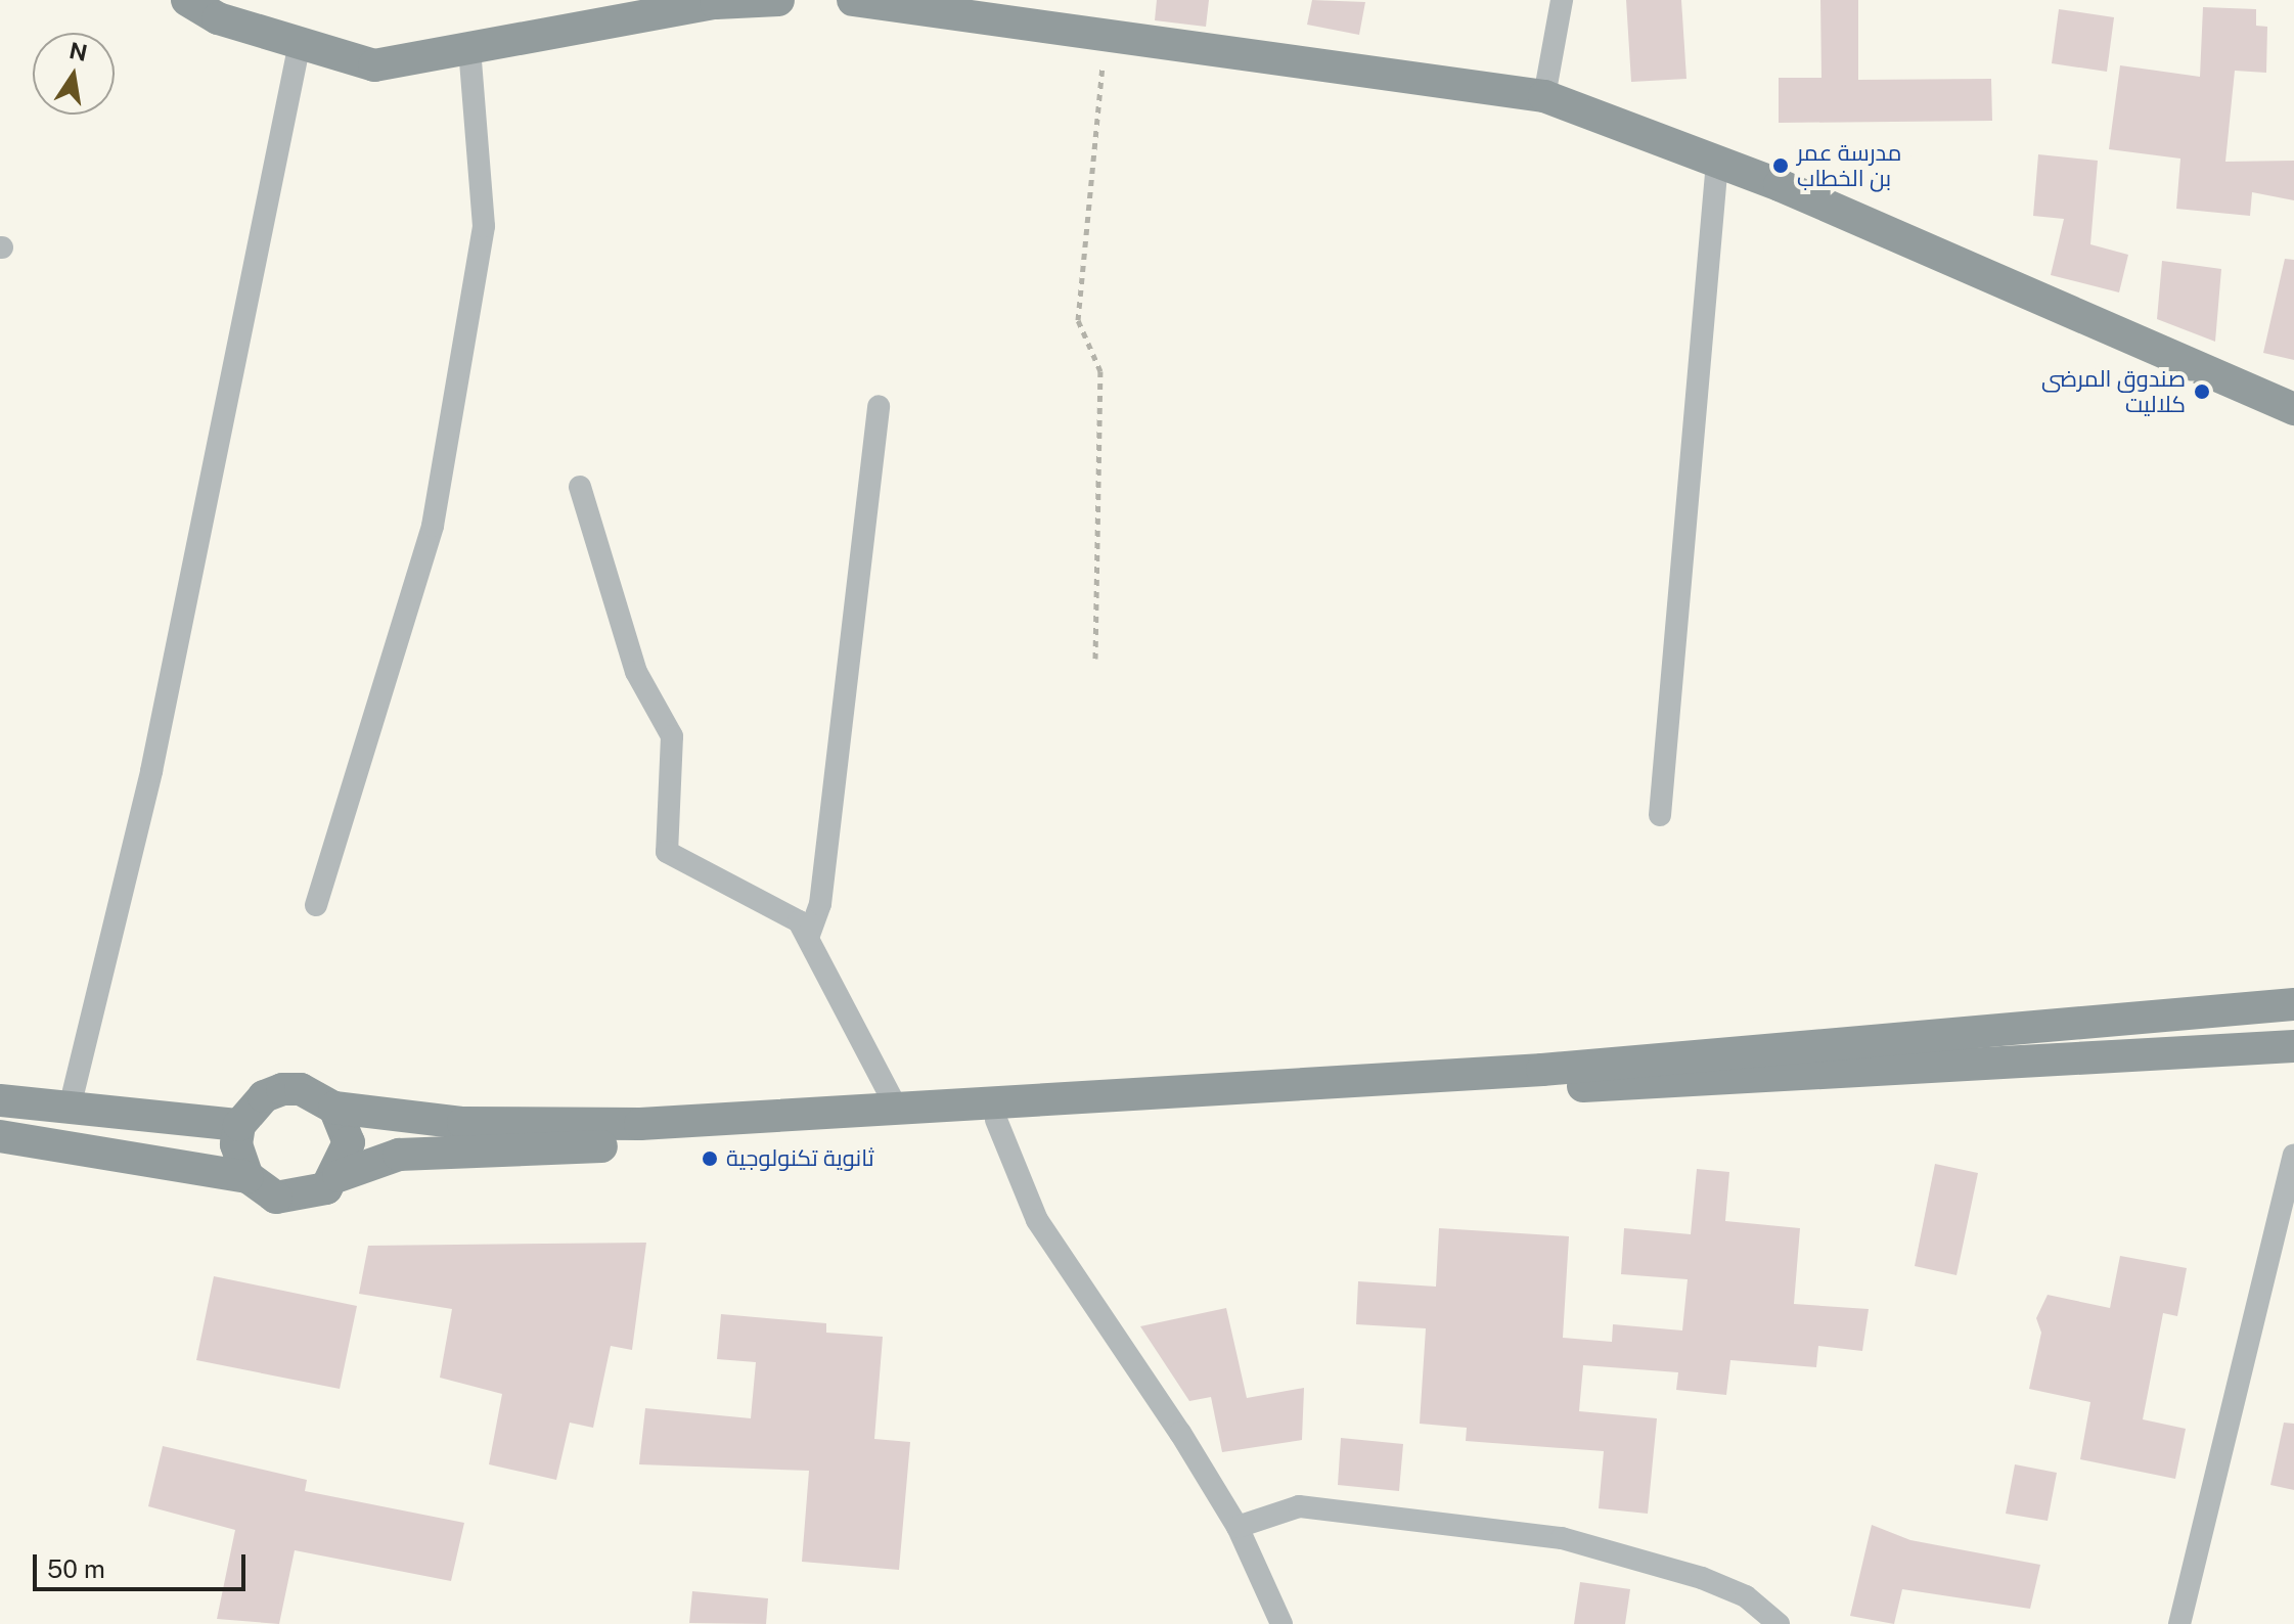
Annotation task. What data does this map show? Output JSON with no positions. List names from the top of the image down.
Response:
{
  "places": ["مدرسة عمر بن الخطاب", "صندوق المرضى كلاليت", "ثانوية تكنولوجية"],
  "scale_bar": "50 m",
  "north": "top"
}
